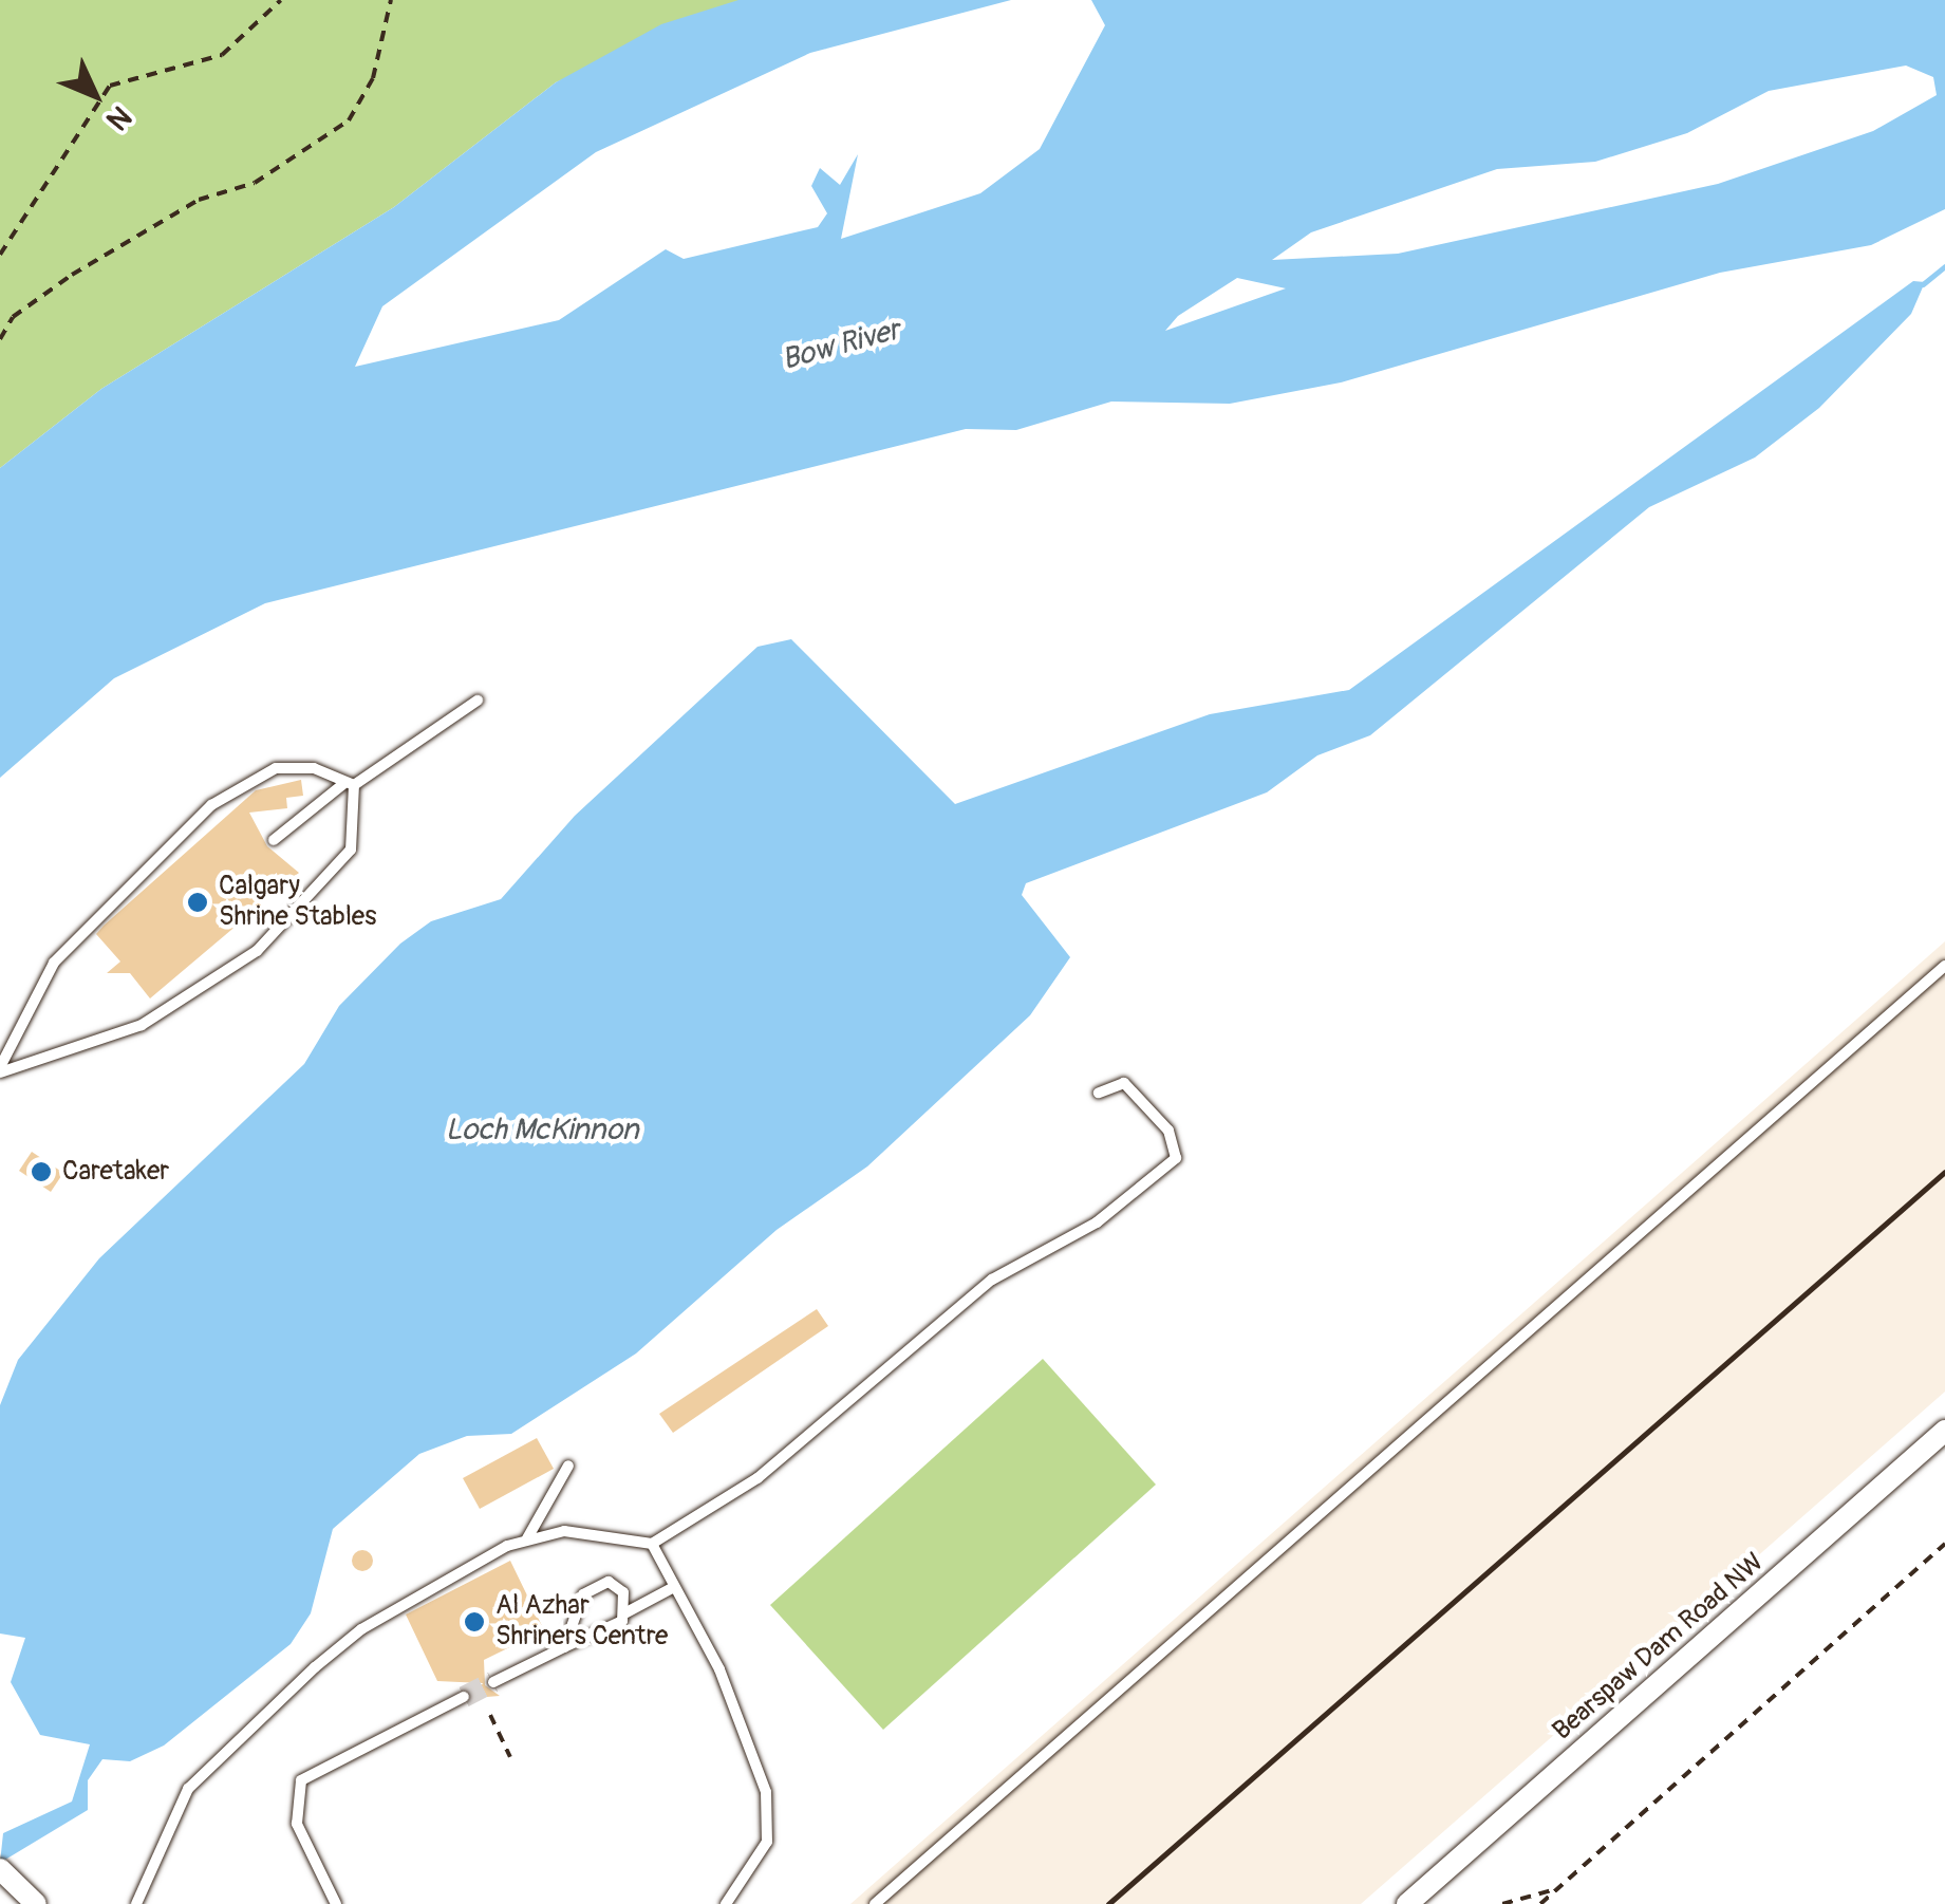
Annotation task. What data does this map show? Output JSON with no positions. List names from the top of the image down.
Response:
{
  "streets": {
    "street": ["Bearspaw Dam Road NW"]
  },
  "water": ["Bow River", "Loch McKinnon"],
  "places": ["Calgary Shrine Stables", "Caretaker", "Al Azhar Shriners Centre"],
  "north": "bottom right"
}
